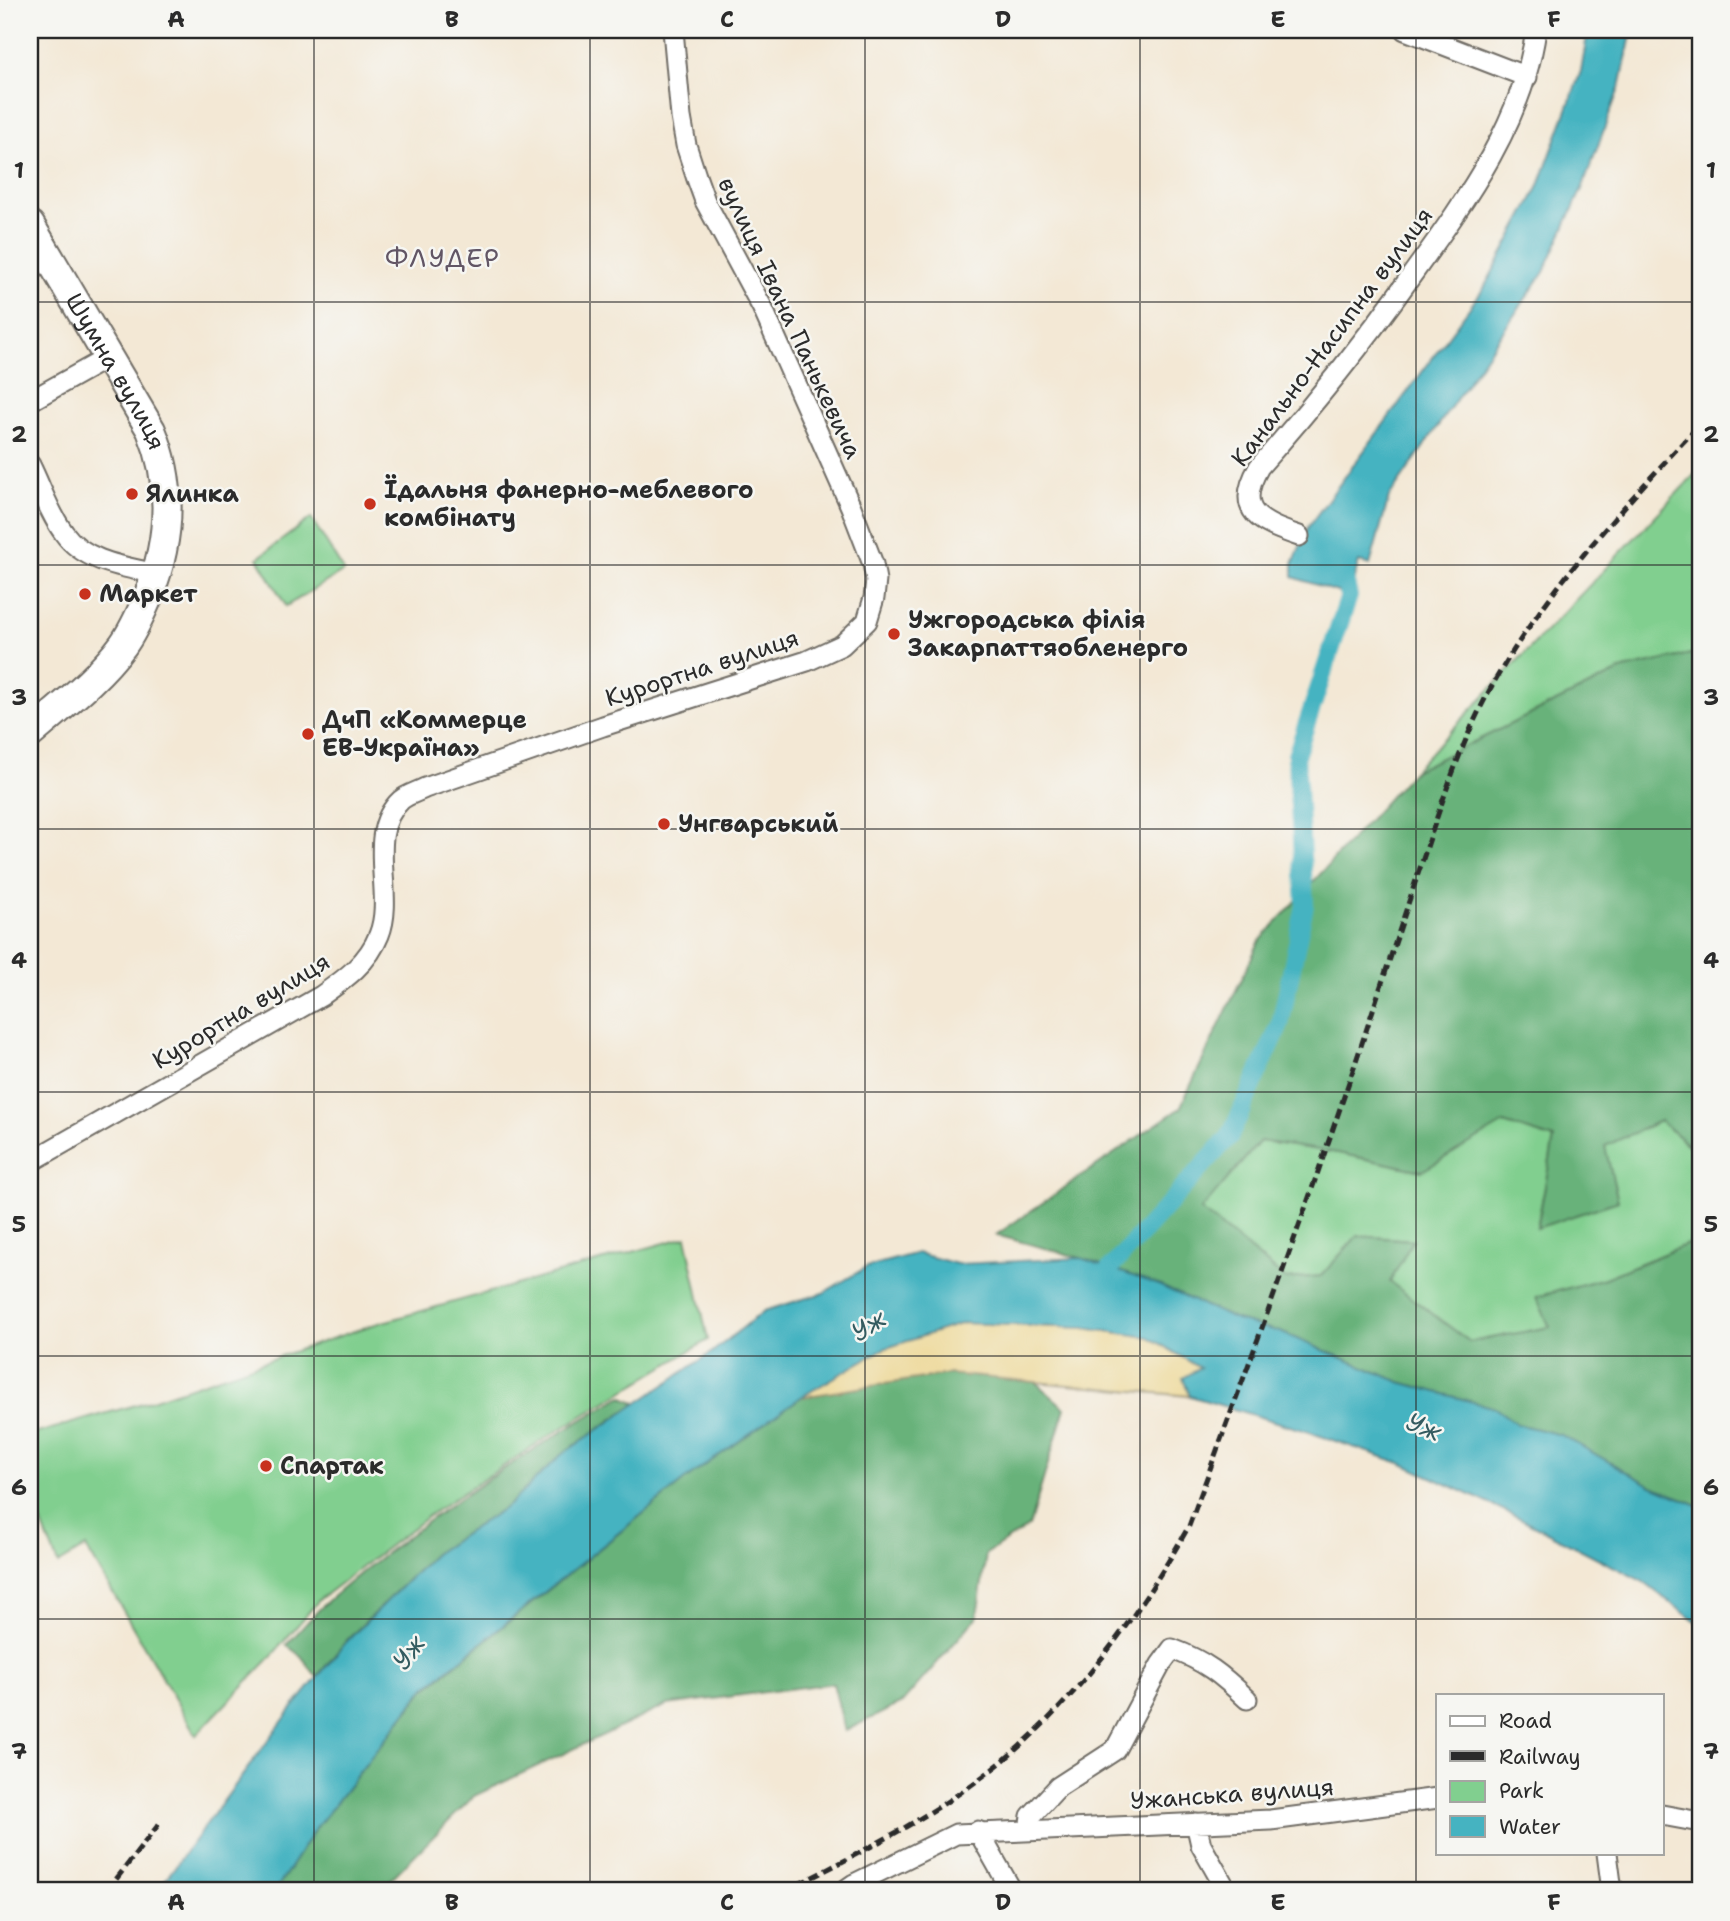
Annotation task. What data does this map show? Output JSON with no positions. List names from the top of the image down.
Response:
{
  "streets": {
    "main road": ["Шумна вулиця"],
    "street": [
      "вулиця Івана Панькевича",
      "Канально-Насипна вулиця",
      "Курортна вулиця",
      "Ужанська вулиця"
    ]
  },
  "crossings": [
    ["вулиця Івана Панькевича", "Курортна вулиця"]
  ],
  "districts": ["ФЛУДЕР"],
  "water": ["Уж"],
  "places": [
    "Ялинка",
    "Їдальня фанерно-меблевого комбінату",
    "Маркет",
    "Ужгородська філія Закарпаттяобленерго",
    "ДчП «Коммерце ЕВ-Україна»",
    "Унгварський",
    "Спартак"
  ],
  "legend": [
    "Road",
    "Railway",
    "Park",
    "Water"
  ],
  "grid": {
    "columns": [
      "A",
      "B",
      "C",
      "D",
      "E",
      "F"
    ],
    "rows": [
      "1",
      "2",
      "3",
      "4",
      "5",
      "6",
      "7"
    ]
  }
}
